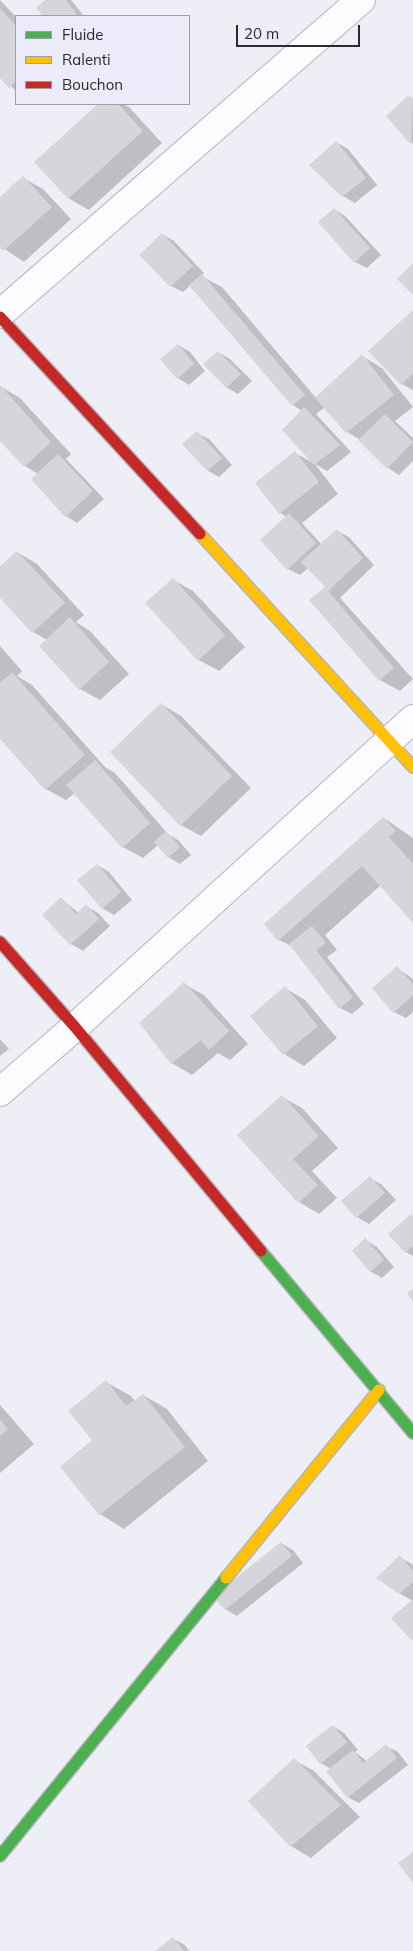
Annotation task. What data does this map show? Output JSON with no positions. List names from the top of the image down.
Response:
{
  "legend": ["Fluide", "Ralenti", "Bouchon"],
  "scale_bar": "20 m"
}
